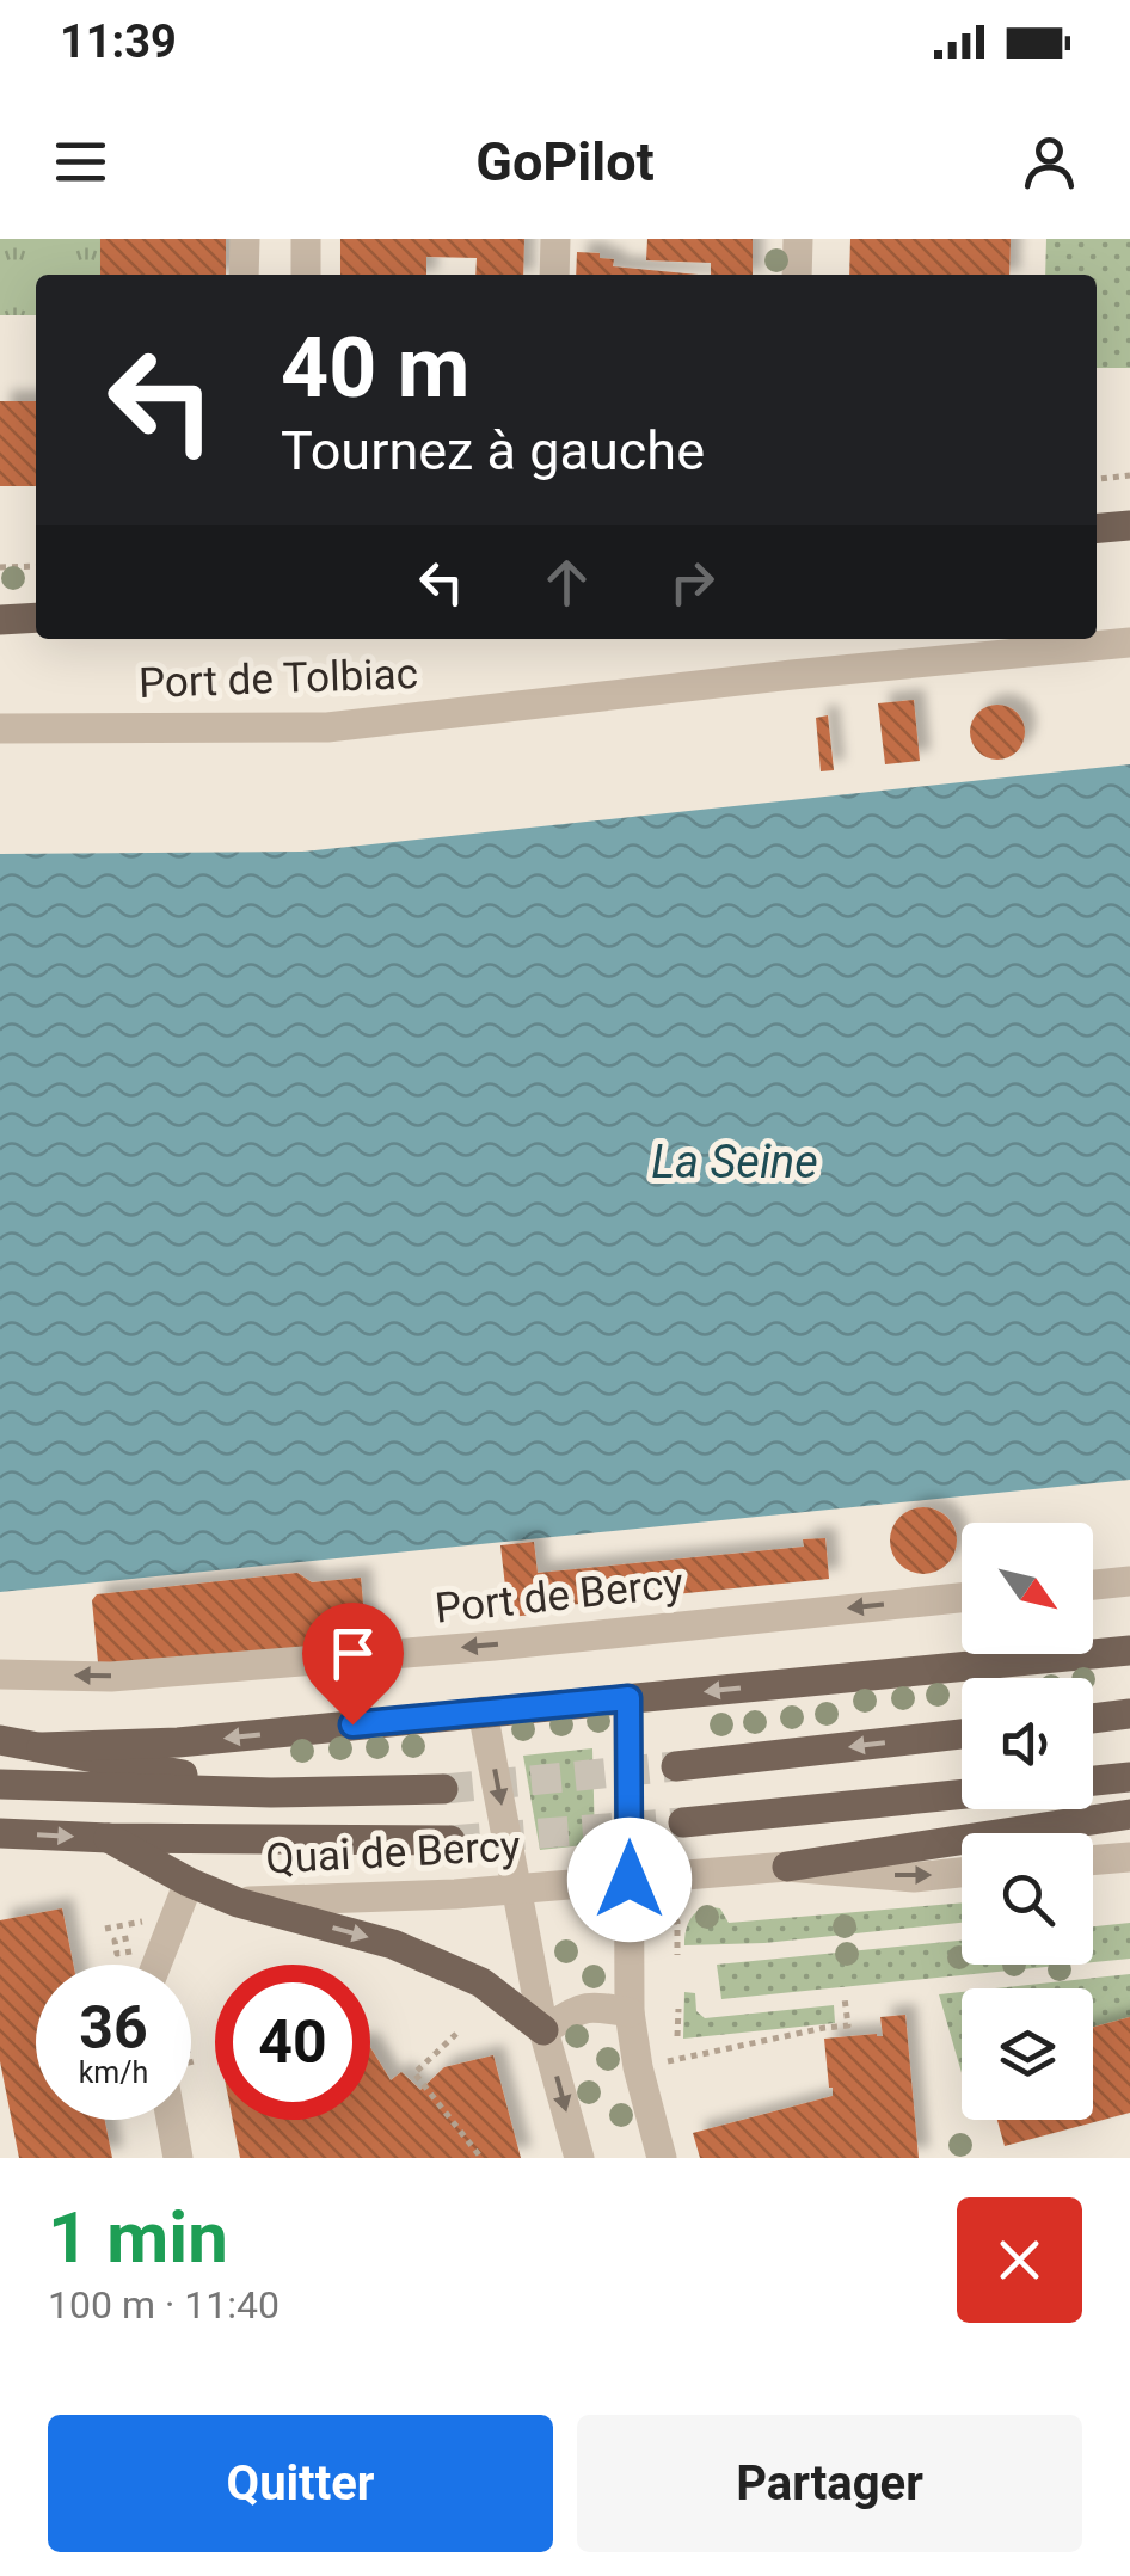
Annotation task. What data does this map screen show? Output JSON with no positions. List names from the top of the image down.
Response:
{
  "streets": {
    "main road": ["Quai de Bercy"],
    "street": ["Port de Tolbiac", "Port de Bercy"]
  },
  "one_way": ["Port de Bercy"],
  "water": ["La Seine"],
  "north": "bottom right",
  "page": {
    "status": "11:39",
    "header": "GoPilot",
    "turn": ["40 m", "Tournez à gauche"],
    "speed": "36 km/h",
    "limit": "40",
    "heading": ["1 min", "100 m · 11:40"],
    "buttons": ["Quitter", "Partager"]
  }
}
